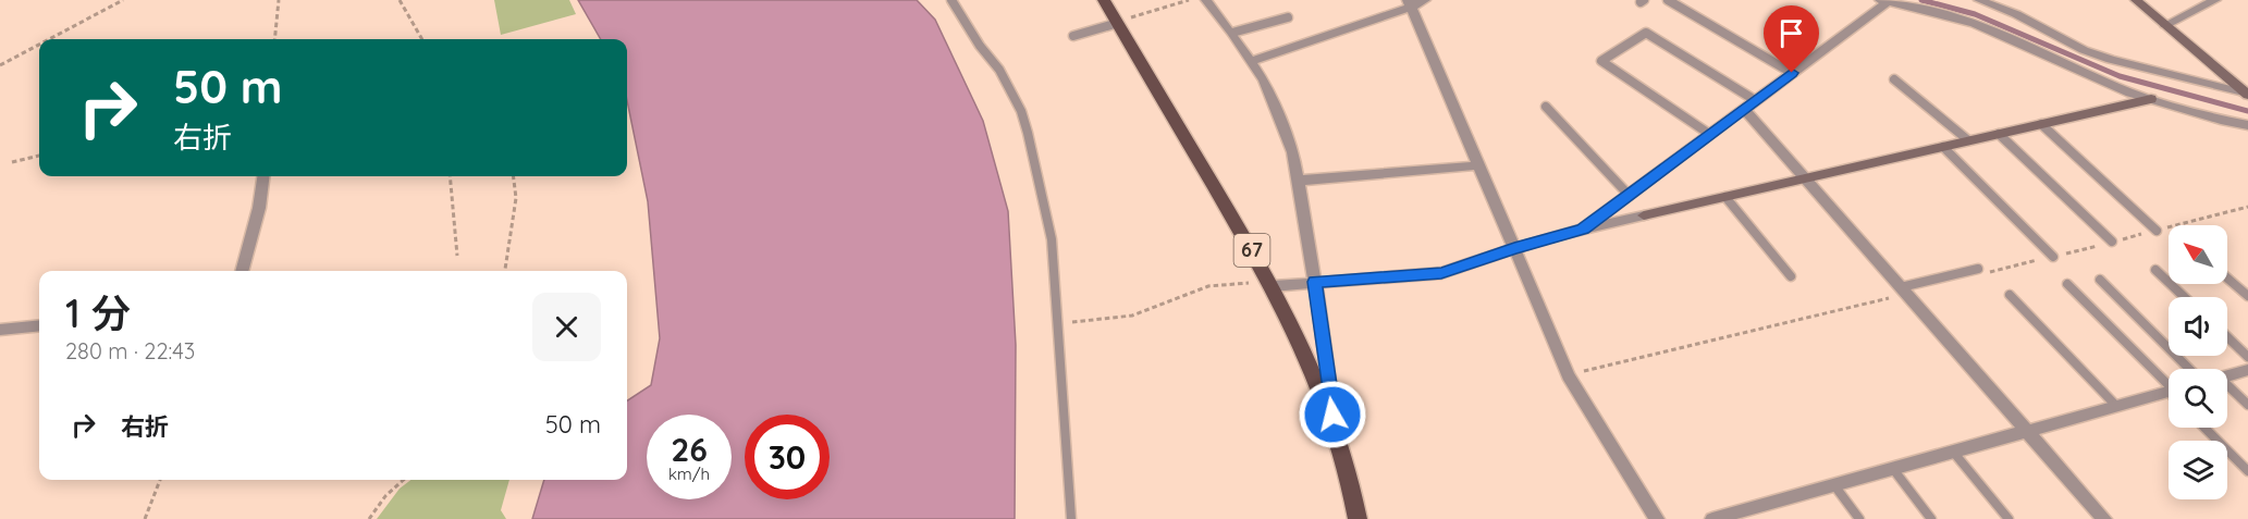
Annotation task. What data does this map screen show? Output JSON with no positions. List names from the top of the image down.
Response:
{
  "streets": {
    "main road": ["67"]
  },
  "north": "top left",
  "page": {
    "turn": ["50 m", "右折"],
    "heading": ["1 分", "280 m · 22:43"],
    "list": [
      {
        "name": "右折",
        "value": "50 m"
      }
    ],
    "speed": "26 km/h",
    "limit": "30"
  }
}
